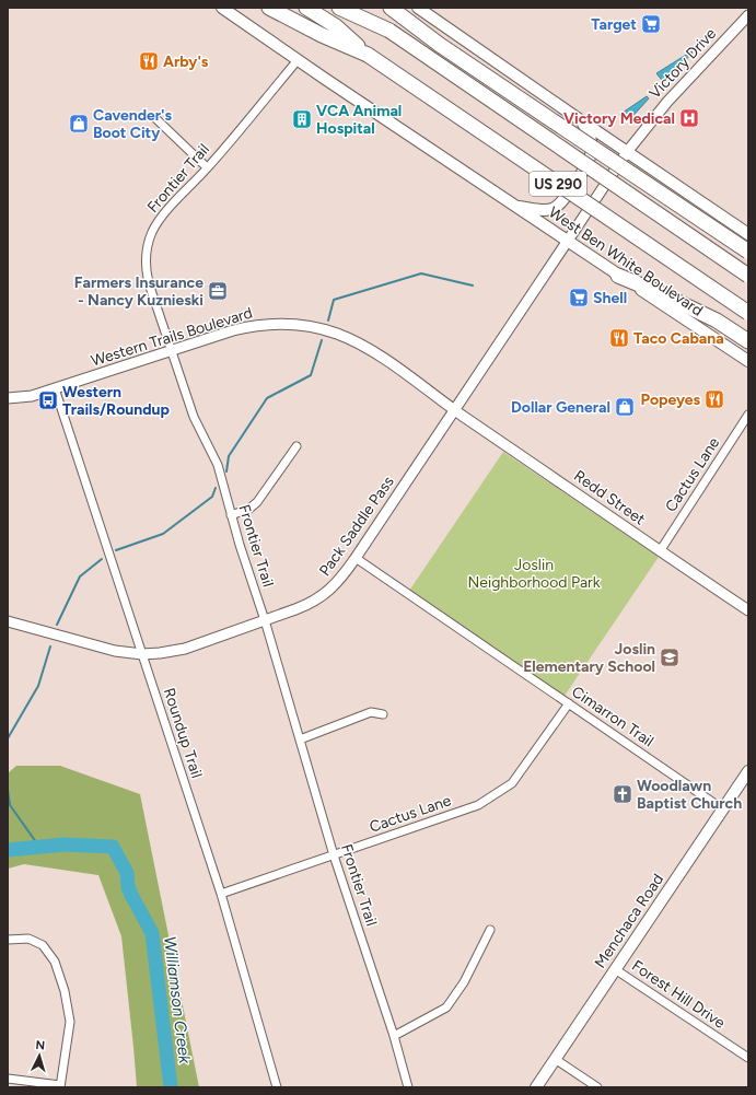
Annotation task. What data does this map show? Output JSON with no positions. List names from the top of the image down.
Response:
{
  "streets": {
    "highway": ["US 290"],
    "main road": ["West Ben White Boulevard", "Menchaca Road"],
    "street": [
      "Victory Drive",
      "Frontier Trail",
      "Western Trails Boulevard",
      "Cactus Lane",
      "Redd Street",
      "Pack Saddle Pass",
      "Cimarron Trail",
      "Roundup Trail",
      "Forest Hill Drive"
    ]
  },
  "crossings": [
    ["Victory Drive", "West Ben White Boulevard"],
    ["Victory Drive", "Pack Saddle Pass"],
    ["Frontier Trail", "West Ben White Boulevard"],
    ["Frontier Trail", "Western Trails Boulevard"],
    ["Frontier Trail", "Cactus Lane"],
    ["Frontier Trail", "Pack Saddle Pass"],
    ["West Ben White Boulevard", "Pack Saddle Pass"],
    ["Western Trails Boulevard", "Redd Street"],
    ["Western Trails Boulevard", "Pack Saddle Pass"],
    ["Western Trails Boulevard", "Roundup Trail"],
    ["Cactus Lane", "Redd Street"],
    ["Cactus Lane", "Cimarron Trail"],
    ["Cactus Lane", "Roundup Trail"],
    ["Redd Street", "Pack Saddle Pass"],
    ["Pack Saddle Pass", "Cimarron Trail"],
    ["Pack Saddle Pass", "Roundup Trail"],
    ["Cimarron Trail", "Menchaca Road"],
    ["Menchaca Road", "Forest Hill Drive"]
  ],
  "water": ["Williamson Creek"],
  "parks": ["Joslin Neighborhood Park"],
  "places": {
    "supermarket": ["Target", "Shell"],
    "restaurant": ["Arby's", "Taco Cabana", "Popeyes"],
    "hospital": ["Victory Medical"],
    "building": ["VCA Animal Hospital"],
    "shop": ["Cavender's Boot City", "Dollar General"],
    "office": ["Farmers Insurance - Nancy Kuznieski"],
    "bus stop": ["Western Trails/Roundup"],
    "school or university": ["Joslin Elementary School"],
    "church": ["Woodlawn Baptist Church"]
  },
  "north": "top"
}
